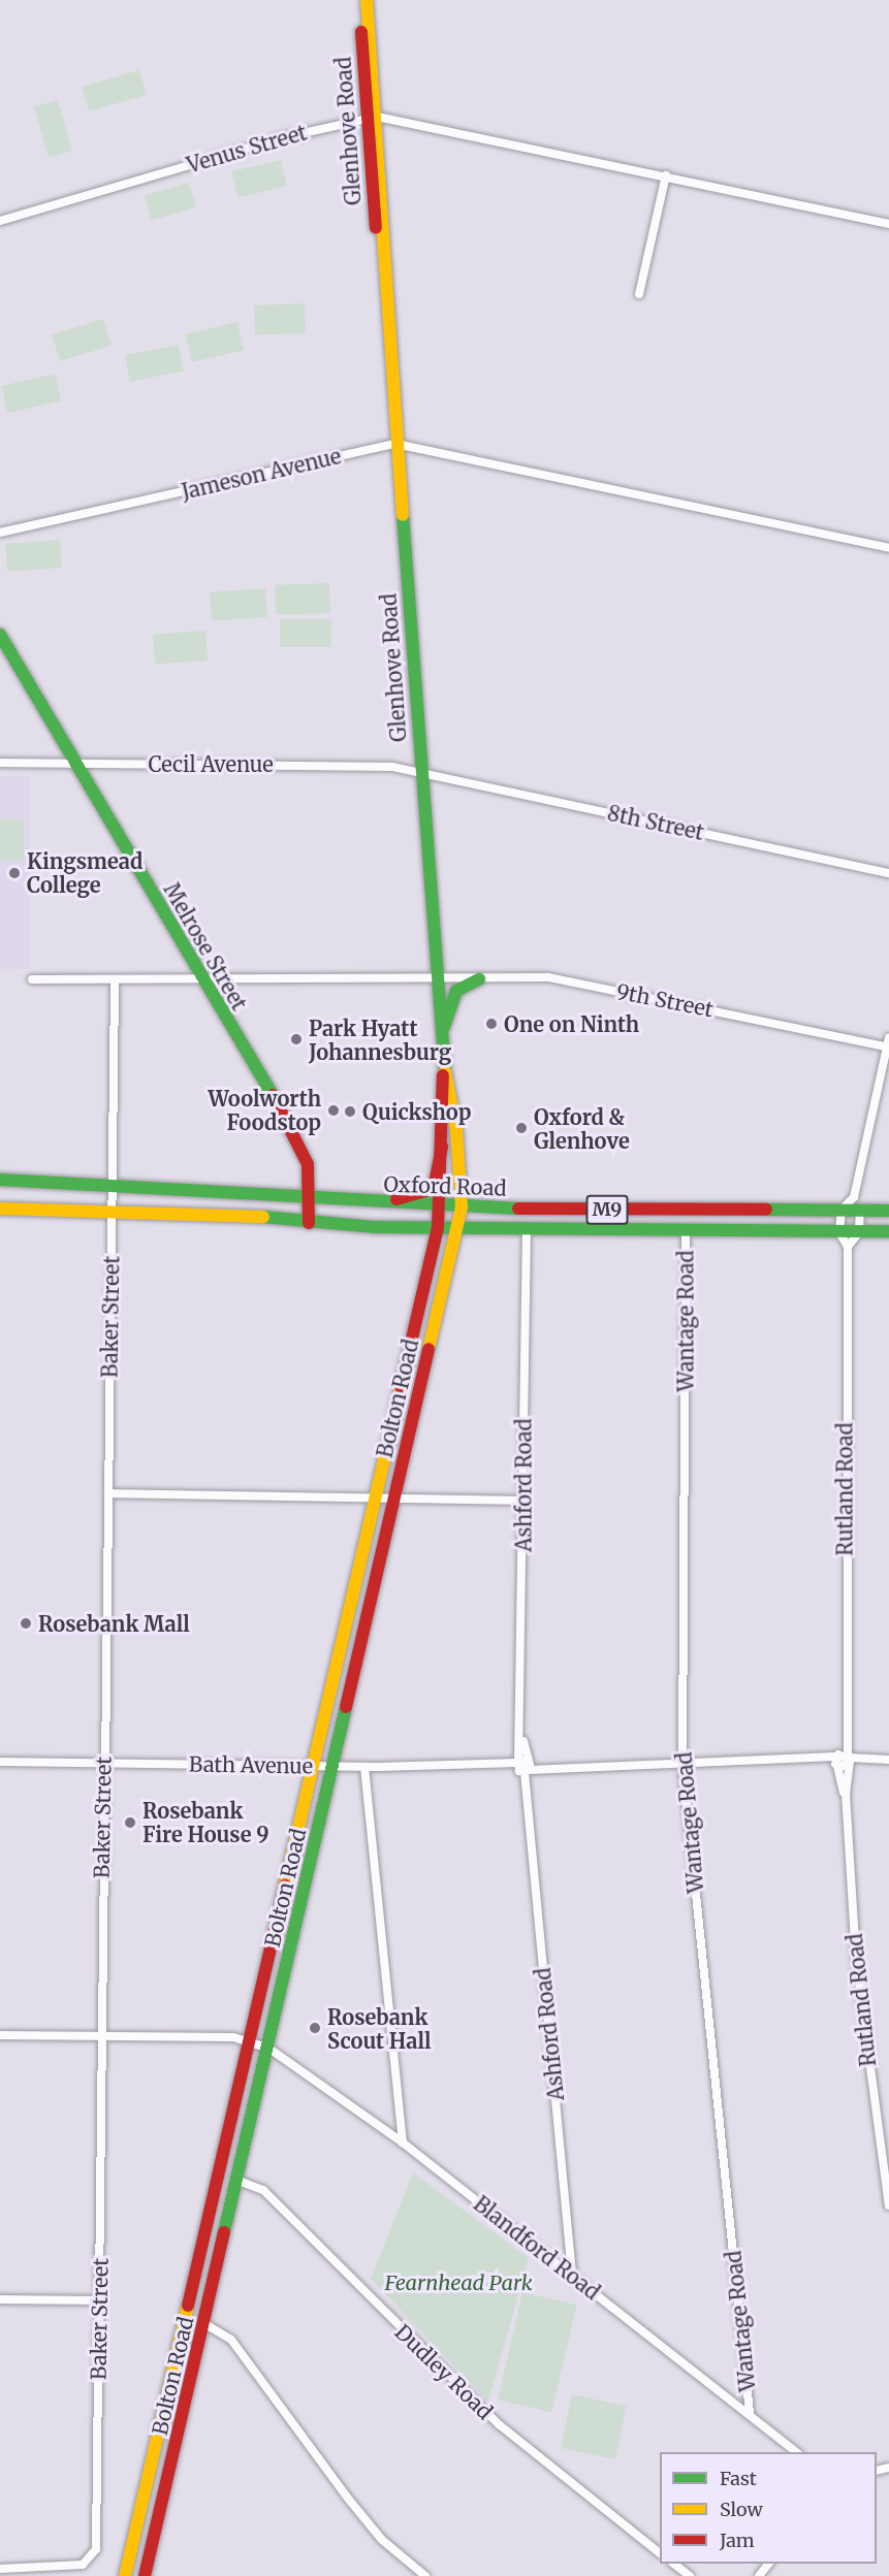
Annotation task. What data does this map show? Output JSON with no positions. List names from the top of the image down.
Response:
{
  "streets": {
    "main road": [
      "Glenhove Road",
      "Melrose Street",
      "Oxford Road",
      "M9",
      "Bolton Road"
    ],
    "street": [
      "Venus Street",
      "Jameson Avenue",
      "Cecil Avenue",
      "8th Street",
      "9th Street",
      "Baker Street",
      "Wantage Road",
      "Ashford Road",
      "Rutland Road",
      "Bath Avenue",
      "Blandford Road",
      "Dudley Road"
    ]
  },
  "crossings": [
    ["Glenhove Road", "Venus Street"],
    ["Glenhove Road", "Jameson Avenue"],
    ["Glenhove Road", "Cecil Avenue"],
    ["Glenhove Road", "8th Street"],
    ["Glenhove Road", "9th Street"],
    ["Glenhove Road", "Oxford Road"],
    ["Glenhove Road", "Bolton Road"],
    ["Cecil Avenue", "8th Street"],
    ["Cecil Avenue", "Melrose Street"],
    ["Melrose Street", "9th Street"],
    ["Melrose Street", "Oxford Road"],
    ["9th Street", "Baker Street"],
    ["Oxford Road", "Baker Street"],
    ["Oxford Road", "Wantage Road"],
    ["Oxford Road", "Bolton Road"],
    ["Oxford Road", "Ashford Road"],
    ["Baker Street", "Bath Avenue"],
    ["Wantage Road", "Blandford Road"],
    ["Bolton Road", "Bath Avenue"],
    ["Bolton Road", "Blandford Road"],
    ["Bolton Road", "Dudley Road"],
    ["Ashford Road", "Bath Avenue"],
    ["Ashford Road", "Blandford Road"]
  ],
  "parks": ["Fearnhead Park"],
  "places": [
    "Kingsmead College",
    "One on Ninth",
    "Park Hyatt Johannesburg",
    "Woolworth Foodstop",
    "Quickshop",
    "Oxford & Glenhove",
    "Rosebank Mall",
    "Rosebank Fire House 9",
    "Rosebank Scout Hall"
  ],
  "legend": ["Fast", "Slow", "Jam"]
}
